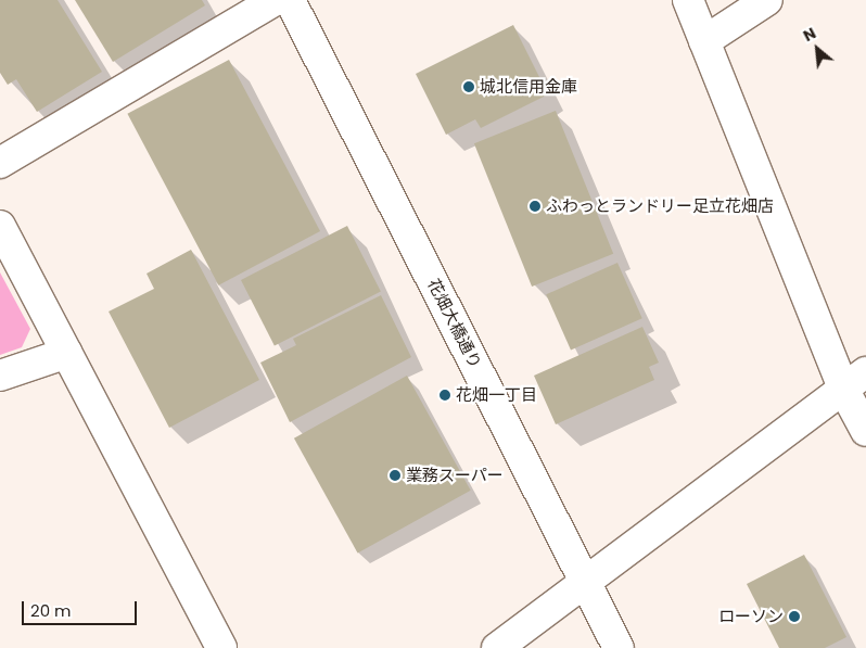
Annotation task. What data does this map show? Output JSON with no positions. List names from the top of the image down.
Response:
{
  "streets": {
    "street": ["花畑大橋通り"]
  },
  "places": [
    "城北信用金庫",
    "ふわっとランドリー足立花畑店",
    "花畑一丁目",
    "業務スーパー",
    "ローソン"
  ],
  "scale_bar": "20 m",
  "north": "top left"
}
